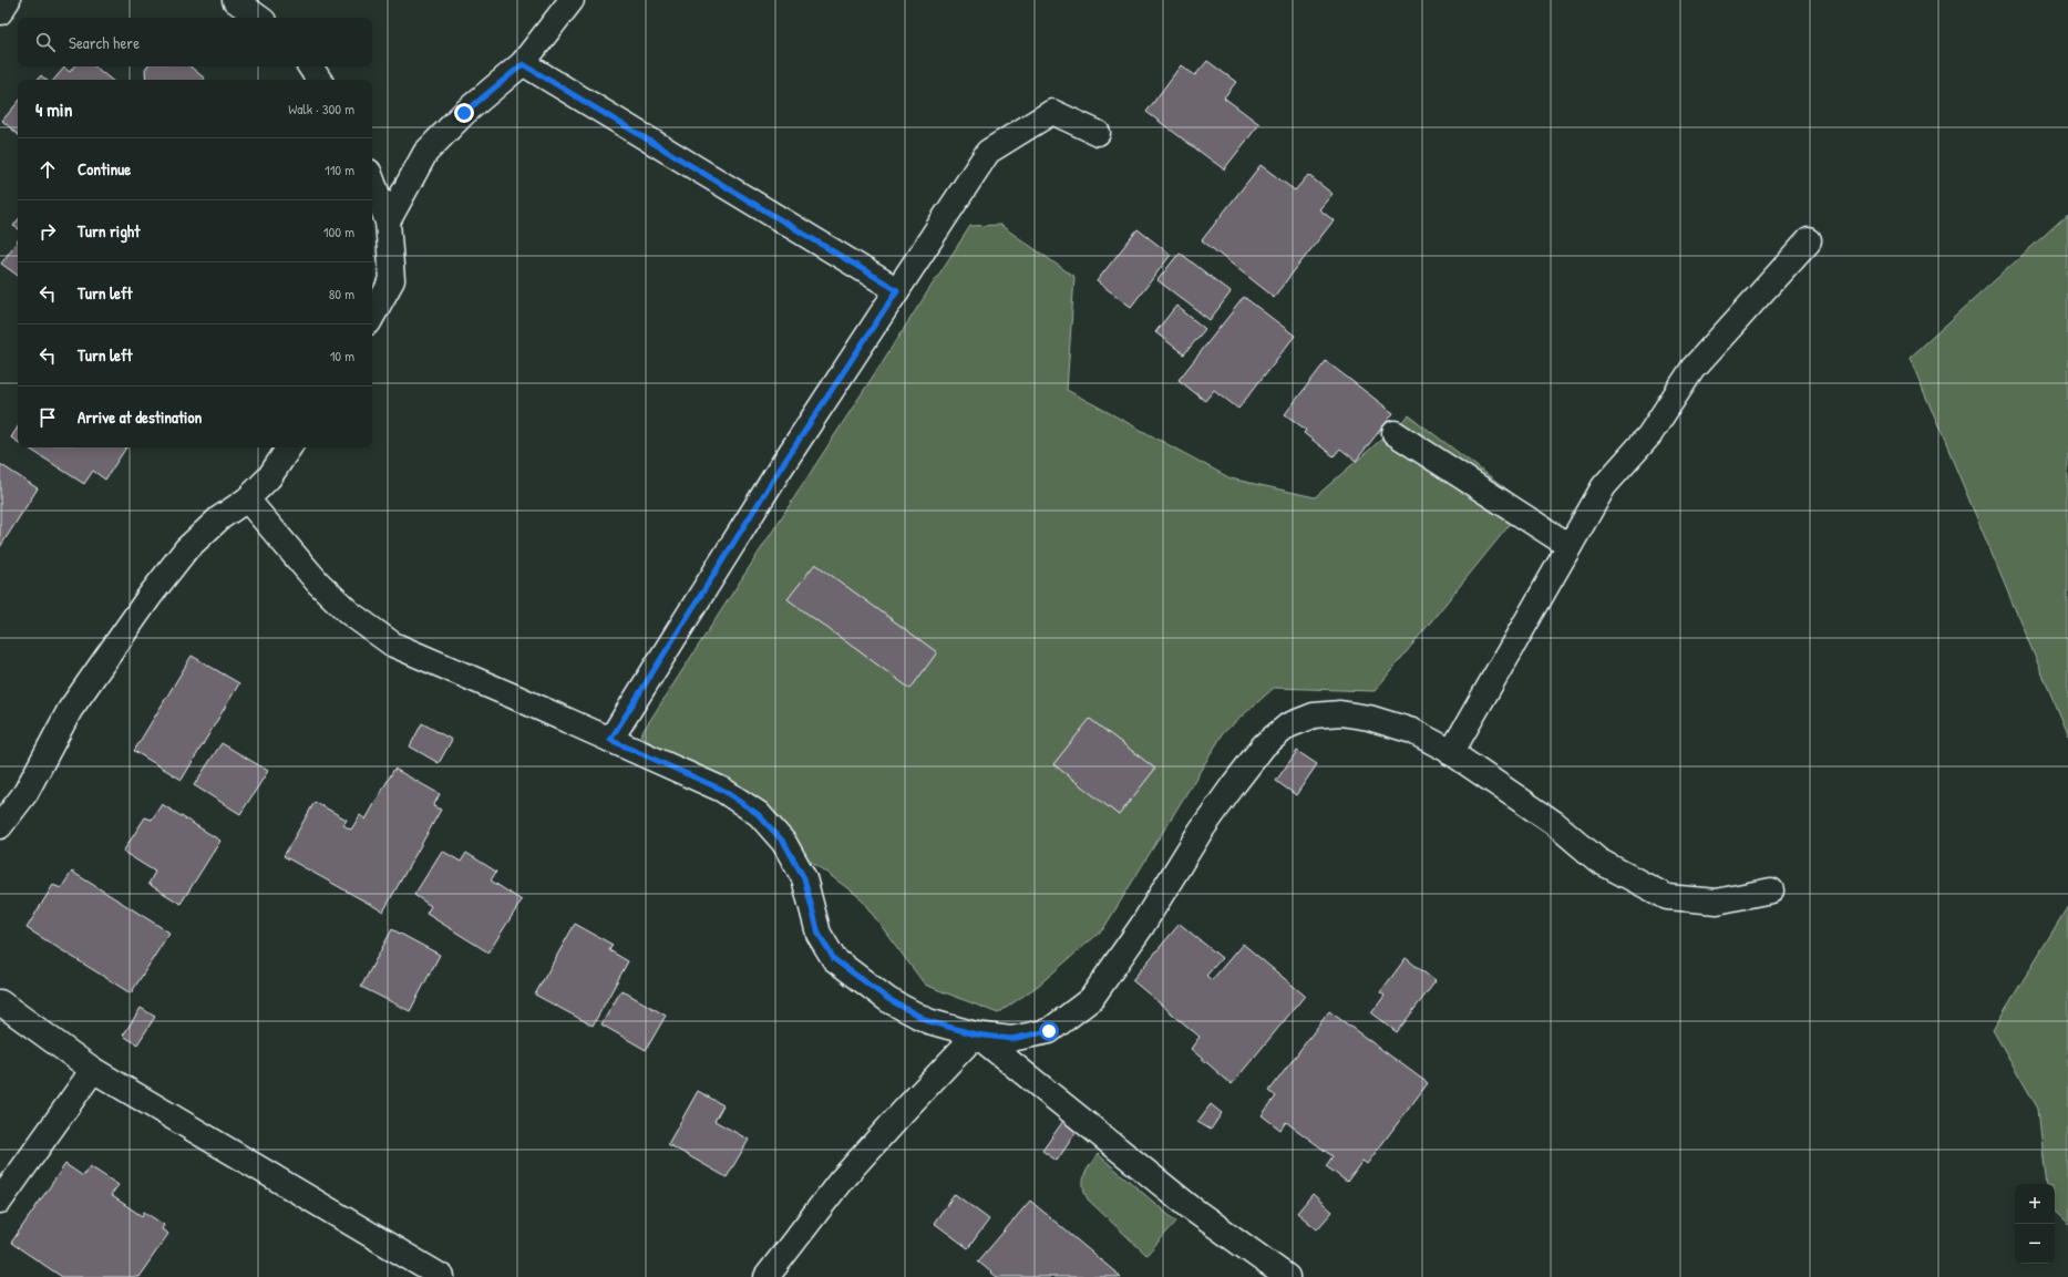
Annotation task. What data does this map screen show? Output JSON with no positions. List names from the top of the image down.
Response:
{
  "page": {
    "search": "Search here",
    "heading": ["4 min", "Walk · 300 m"],
    "list": [
      ["Continue", "110 m"],
      ["Turn right", "100 m"],
      ["Turn left", "80 m"],
      ["Turn left", "10 m"],
      "Arrive at destination"
    ],
    "map_buttons": ["+", "−"]
  }
}
